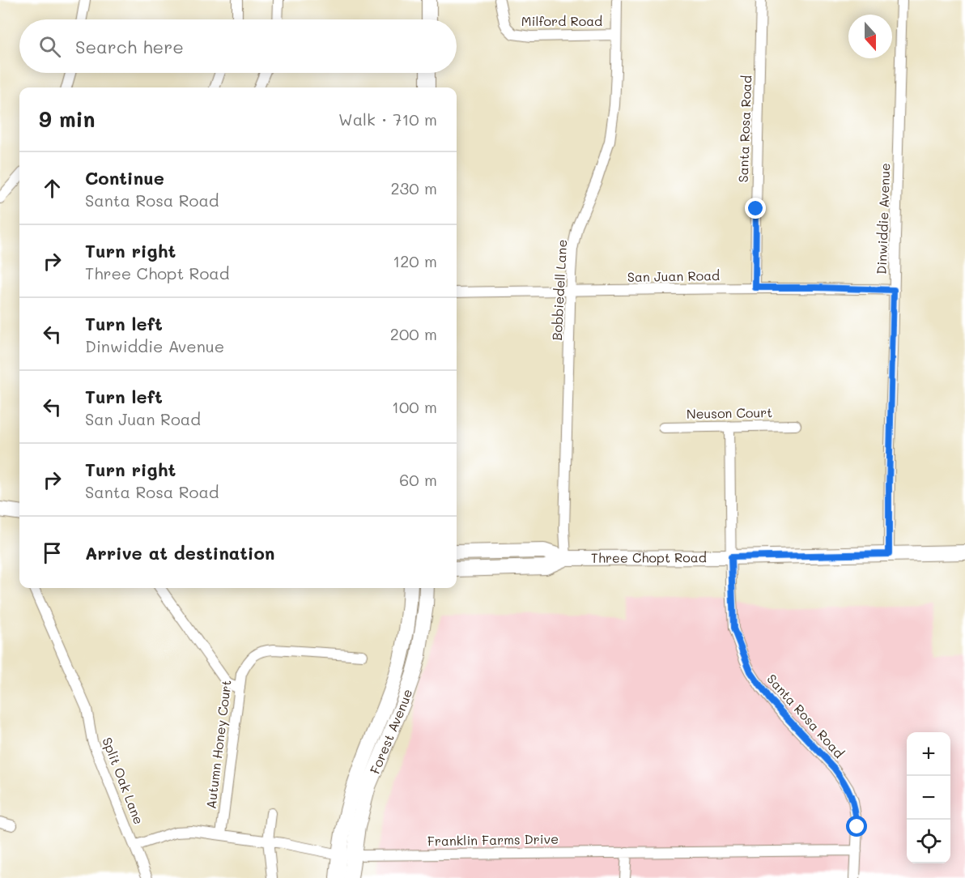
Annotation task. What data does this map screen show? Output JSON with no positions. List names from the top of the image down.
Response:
{
  "streets": {
    "main road": ["Three Chopt Road", "Forest Avenue"],
    "street": [
      "Milford Road",
      "Santa Rosa Road",
      "Dinwiddie Avenue",
      "San Juan Road",
      "Bobbiedell Lane",
      "Neuson Court",
      "Autumn Honey Court",
      "Split Oak Lane",
      "Franklin Farms Drive"
    ]
  },
  "crossings": [
    ["Milford Road", "Bobbiedell Lane"],
    ["Santa Rosa Road", "San Juan Road"],
    ["Santa Rosa Road", "Neuson Court"],
    ["Santa Rosa Road", "Three Chopt Road"],
    ["Santa Rosa Road", "Franklin Farms Drive"],
    ["Dinwiddie Avenue", "San Juan Road"],
    ["Dinwiddie Avenue", "Three Chopt Road"],
    ["San Juan Road", "Bobbiedell Lane"],
    ["Bobbiedell Lane", "Three Chopt Road"],
    ["Forest Avenue", "Franklin Farms Drive"],
    ["Autumn Honey Court", "Franklin Farms Drive"],
    ["Split Oak Lane", "Franklin Farms Drive"]
  ],
  "north": "bottom",
  "page": {
    "search": "Search here",
    "heading": ["9 min", "Walk · 710 m"],
    "list": [
      ["Continue", "Santa Rosa Road", "230 m"],
      ["Turn right", "Three Chopt Road", "120 m"],
      ["Turn left", "Dinwiddie Avenue", "200 m"],
      ["Turn left", "San Juan Road", "100 m"],
      ["Turn right", "Santa Rosa Road", "60 m"],
      "Arrive at destination"
    ],
    "map_buttons": ["+", "−"]
  }
}
